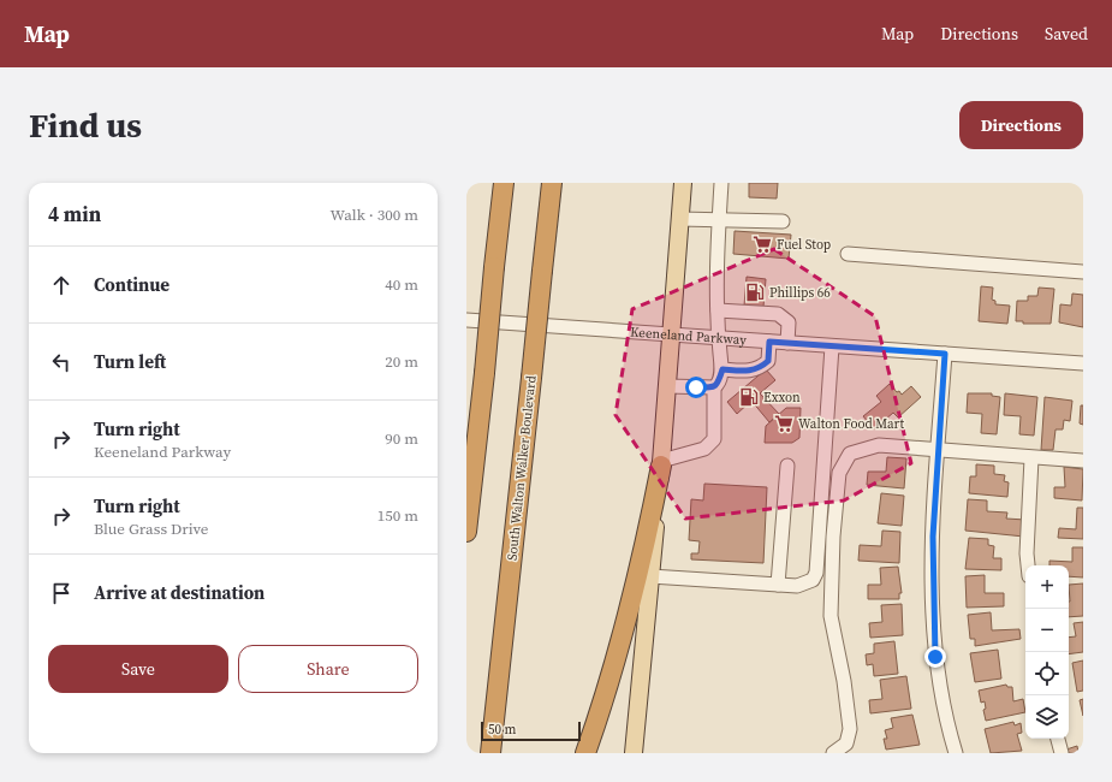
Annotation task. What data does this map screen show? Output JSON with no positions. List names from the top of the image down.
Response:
{
  "streets": {
    "highway": ["South Walton Walker Boulevard"],
    "street": ["Keeneland Parkway"]
  },
  "places": {
    "supermarket": ["Fuel Stop", "Walton Food Mart"],
    "fuel station": ["Phillips 66", "Exxon"]
  },
  "scale_bar": "50 m",
  "page": {
    "header": "Map",
    "nav": ["Map", "Directions", "Saved"],
    "buttons": [
      "Directions",
      ["Save", "Share"]
    ],
    "title": "Find us",
    "heading": ["4 min", "Walk · 300 m"],
    "list": [
      ["Continue", "40 m"],
      ["Turn left", "20 m"],
      ["Turn right", "Keeneland Parkway", "90 m"],
      ["Turn right", "Blue Grass Drive", "150 m"],
      "Arrive at destination"
    ],
    "map_buttons": ["+", "−"],
    "scale": "50 m"
  }
}
